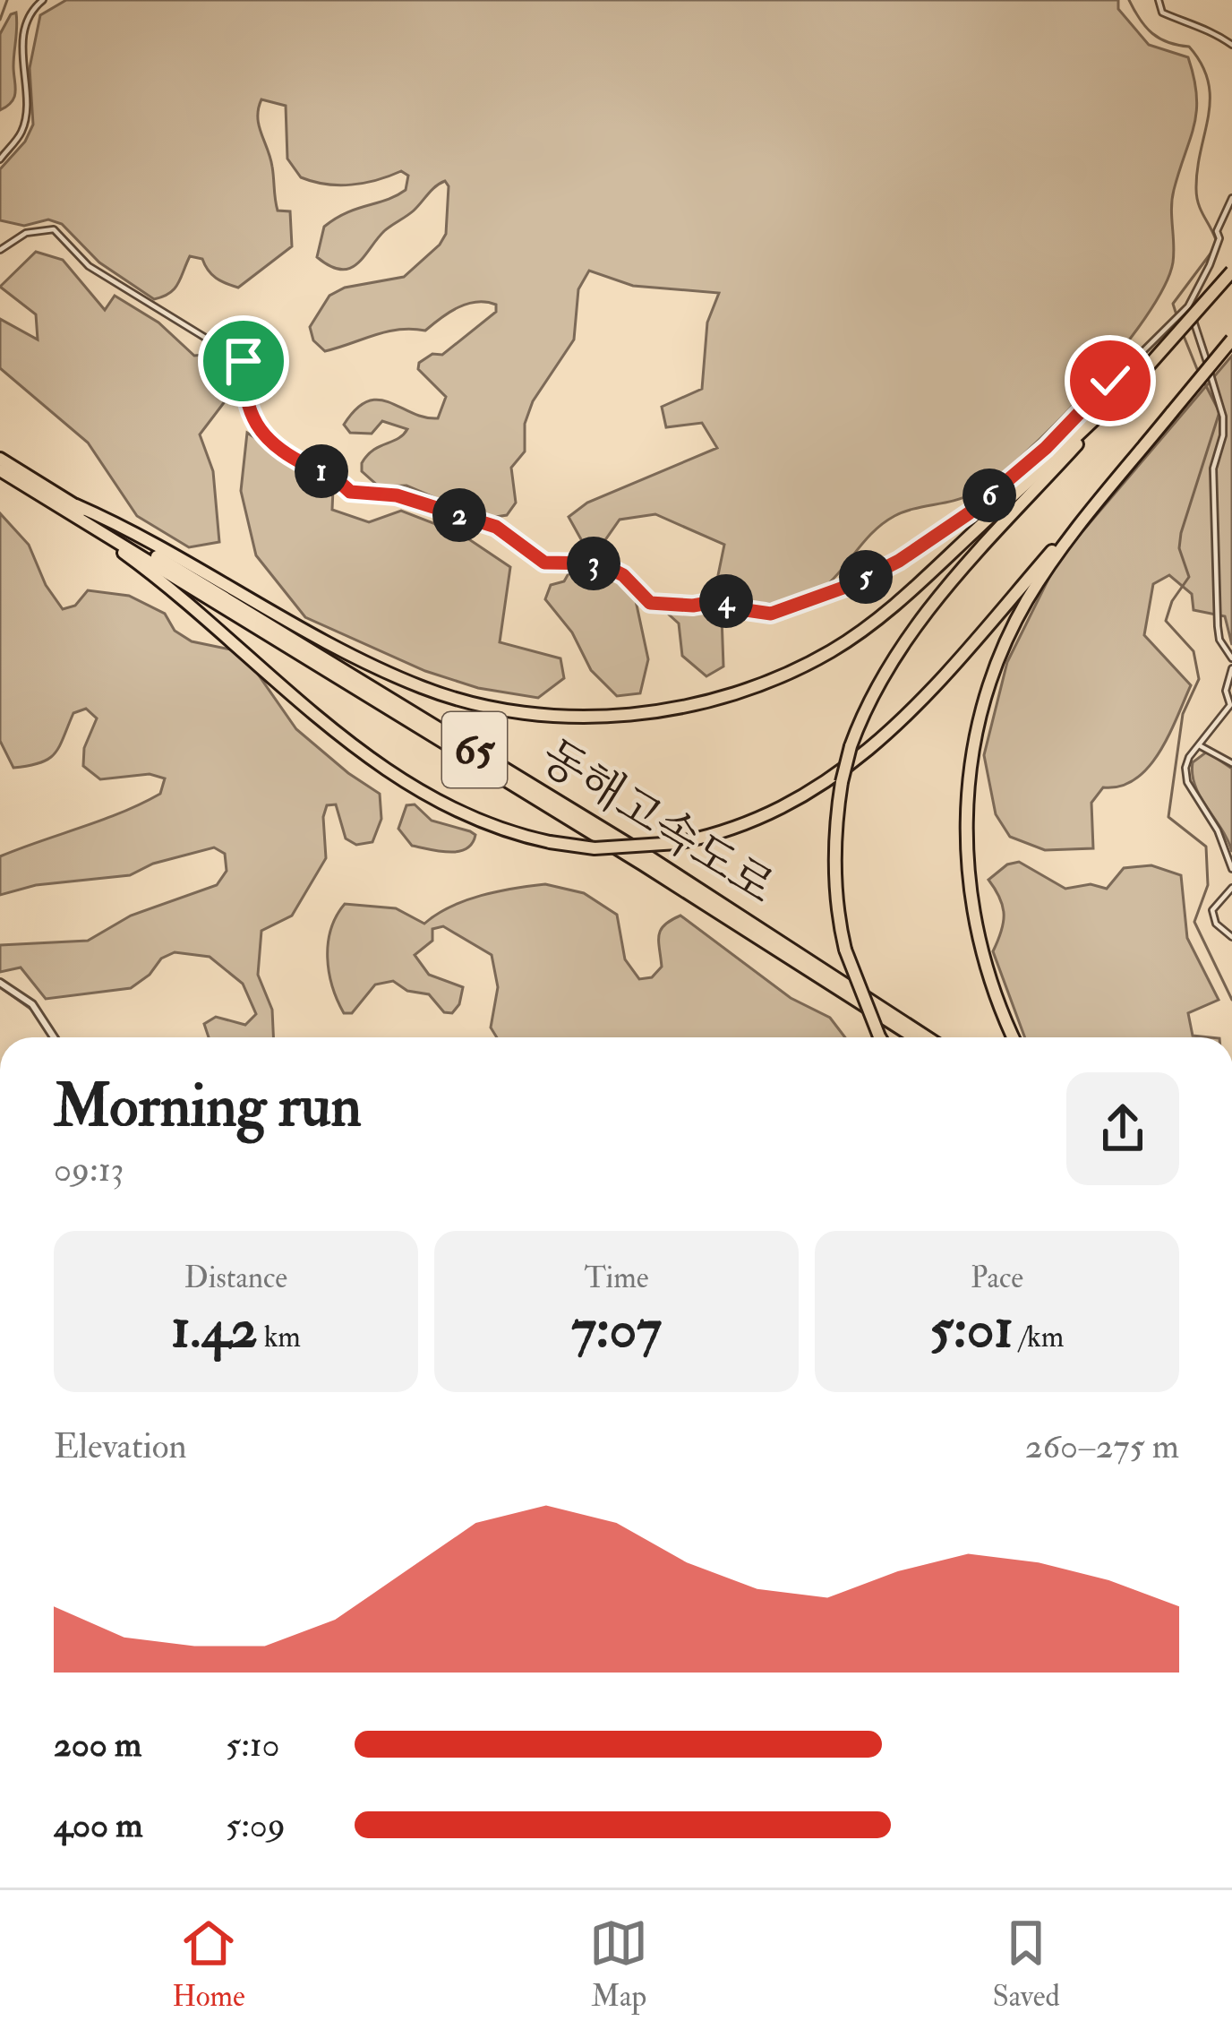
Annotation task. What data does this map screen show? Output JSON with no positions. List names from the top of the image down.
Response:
{
  "streets": {
    "highway": ["65", "동해고속도로"]
  },
  "page": {
    "pins": [
      "1",
      "6",
      "2",
      "3",
      "5",
      "4"
    ],
    "heading": ["Morning run", "09:13"],
    "stats": [
      ["Distance", "1.42 km"],
      ["Time", "7:07"],
      ["Pace", "5:01 /km"]
    ],
    "chart": ["Elevation", "260–275 m"],
    "list": [
      {
        "name": "200 m",
        "note": "5:10"
      },
      {
        "name": "400 m",
        "note": "5:09"
      }
    ],
    "tabs": ["Home", "Map", "Saved"]
  }
}
